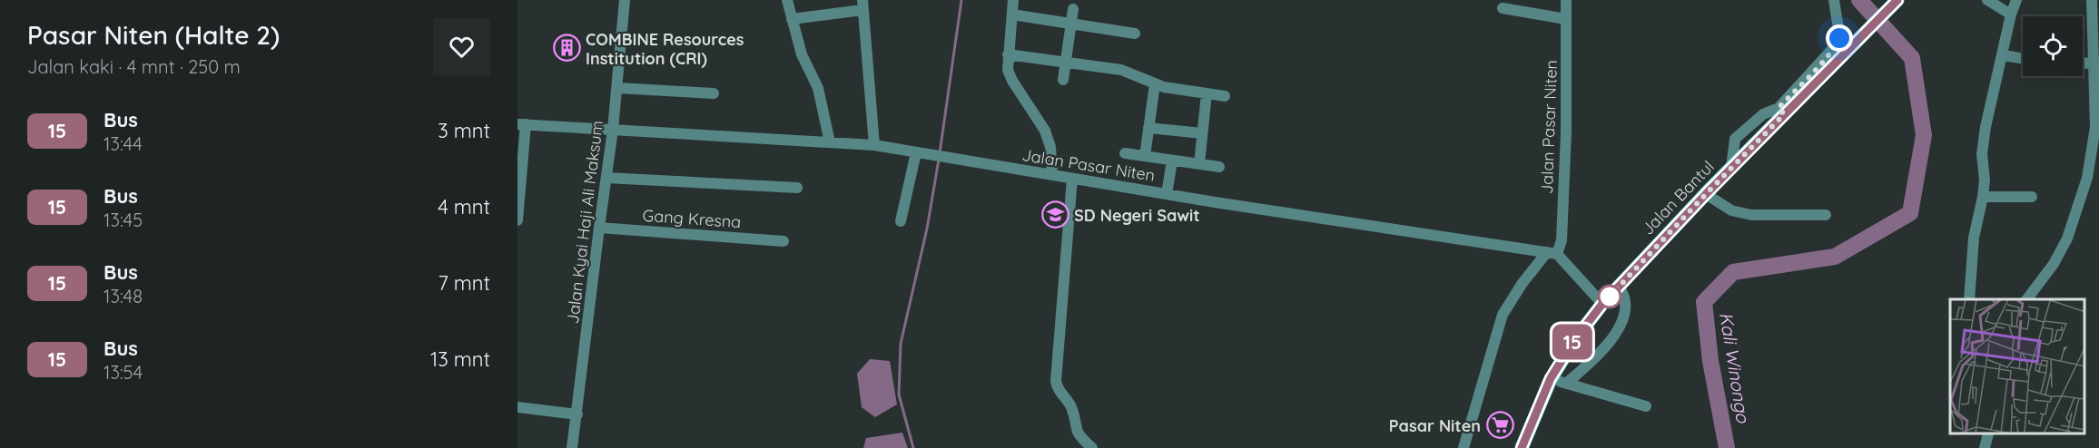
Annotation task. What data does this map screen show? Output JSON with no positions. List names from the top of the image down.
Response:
{
  "streets": {
    "main road": ["Jalan Bantul"],
    "street": ["Jalan Pasar Niten", "Gang Kresna", "Jalan Kyai Haji Ali Maksum"]
  },
  "crossings": [
    ["Jalan Pasar Niten", "Jalan Kyai Haji Ali Maksum"],
    ["Gang Kresna", "Jalan Kyai Haji Ali Maksum"]
  ],
  "water": ["Kali Winongo"],
  "places": {
    "building": ["COMBINE Resources Institution (CRI)"],
    "school or university": ["SD Negeri Sawit"],
    "supermarket": ["Pasar Niten"]
  },
  "lines": ["bus line 15"],
  "page": {
    "heading": ["Pasar Niten (Halte 2)", "Jalan kaki · 4 mnt · 250 m"],
    "on_map": "15",
    "list": [
      {
        "mark": "15",
        "name": "Bus",
        "note": "13:44",
        "value": "3 mnt"
      },
      {
        "mark": "15",
        "name": "Bus",
        "note": "13:45",
        "value": "4 mnt"
      },
      {
        "mark": "15",
        "name": "Bus",
        "note": "13:48",
        "value": "7 mnt"
      },
      {
        "mark": "15",
        "name": "Bus",
        "note": "13:54",
        "value": "13 mnt"
      }
    ]
  }
}
